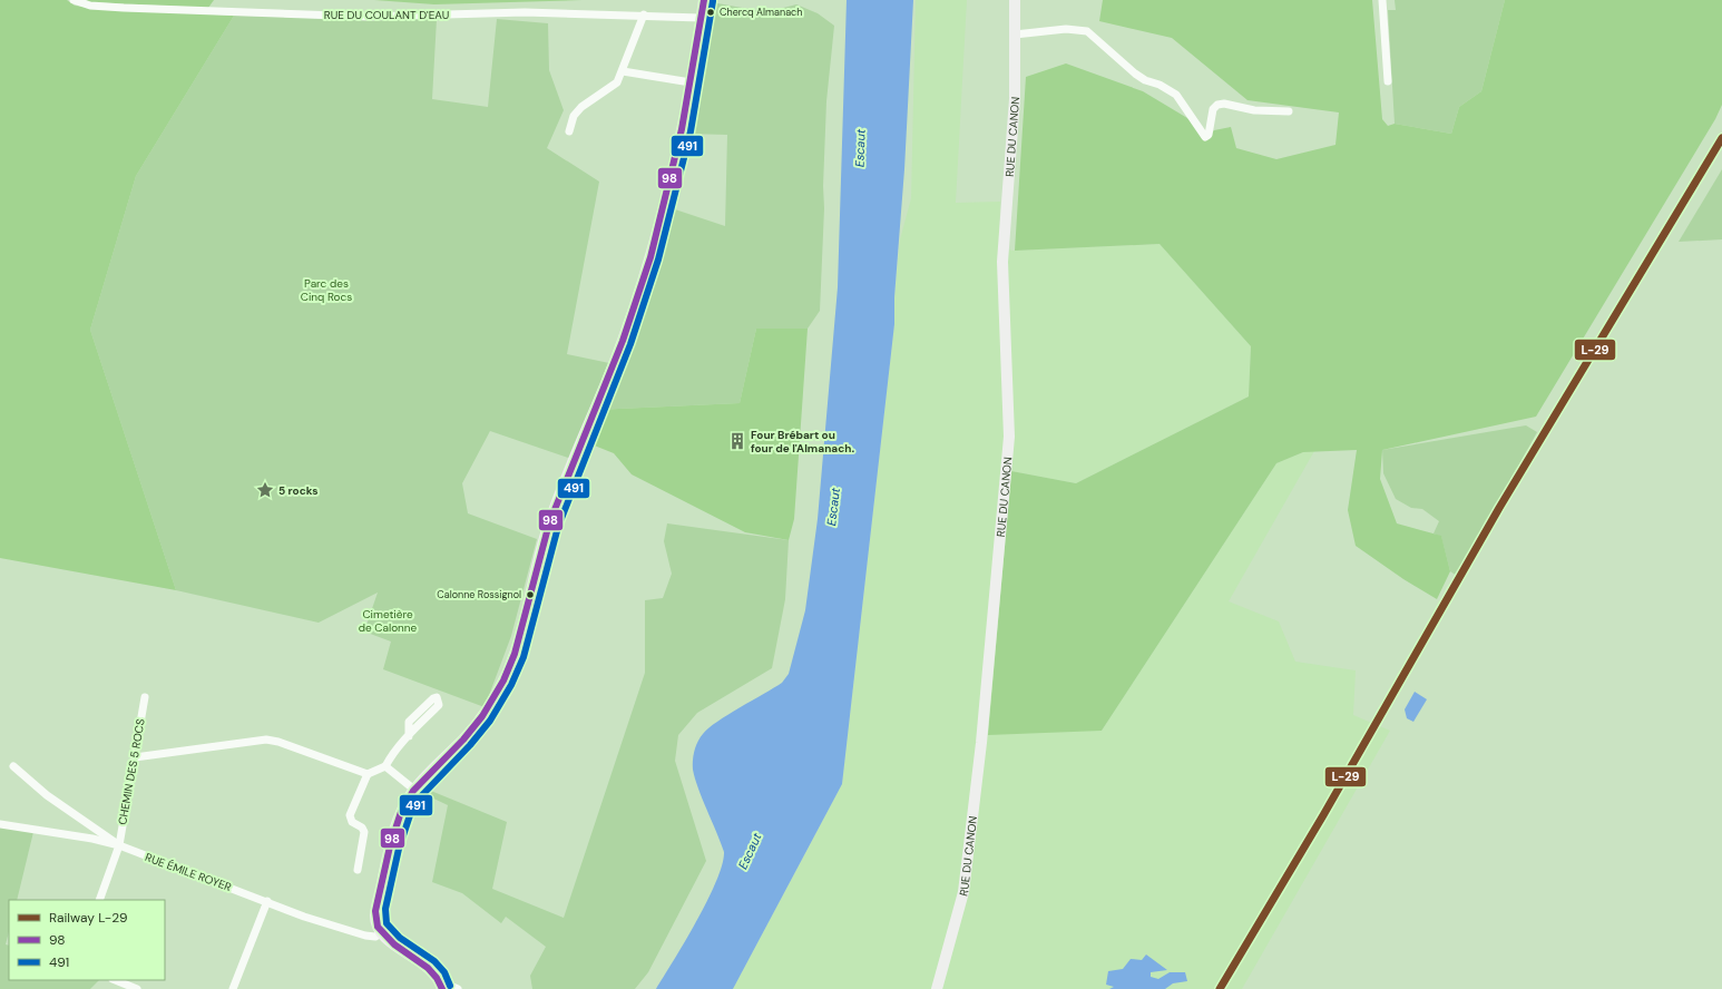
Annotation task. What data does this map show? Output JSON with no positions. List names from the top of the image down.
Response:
{
  "streets": {
    "main road": ["RUE DU CANON"],
    "street": ["RUE DU COULANT D'EAU", "CHEMIN DES 5 ROCS", "RUE ÉMILE ROYER"]
  },
  "crossings": [
    ["CHEMIN DES 5 ROCS", "RUE ÉMILE ROYER"]
  ],
  "water": ["Escaut"],
  "parks": ["Parc des Cinq Rocs", "Cimetière de Calonne"],
  "places": {
    "other": ["Chercq Almanach", "Calonne Rossignol"],
    "building": ["Four Brébart ou four de l'Almanach."],
    "place": ["5 rocks"]
  },
  "lines": ["transit line 98", "transit line 491", "rail line L-29"],
  "legend": ["Railway L-29", "98", "491"]
}
